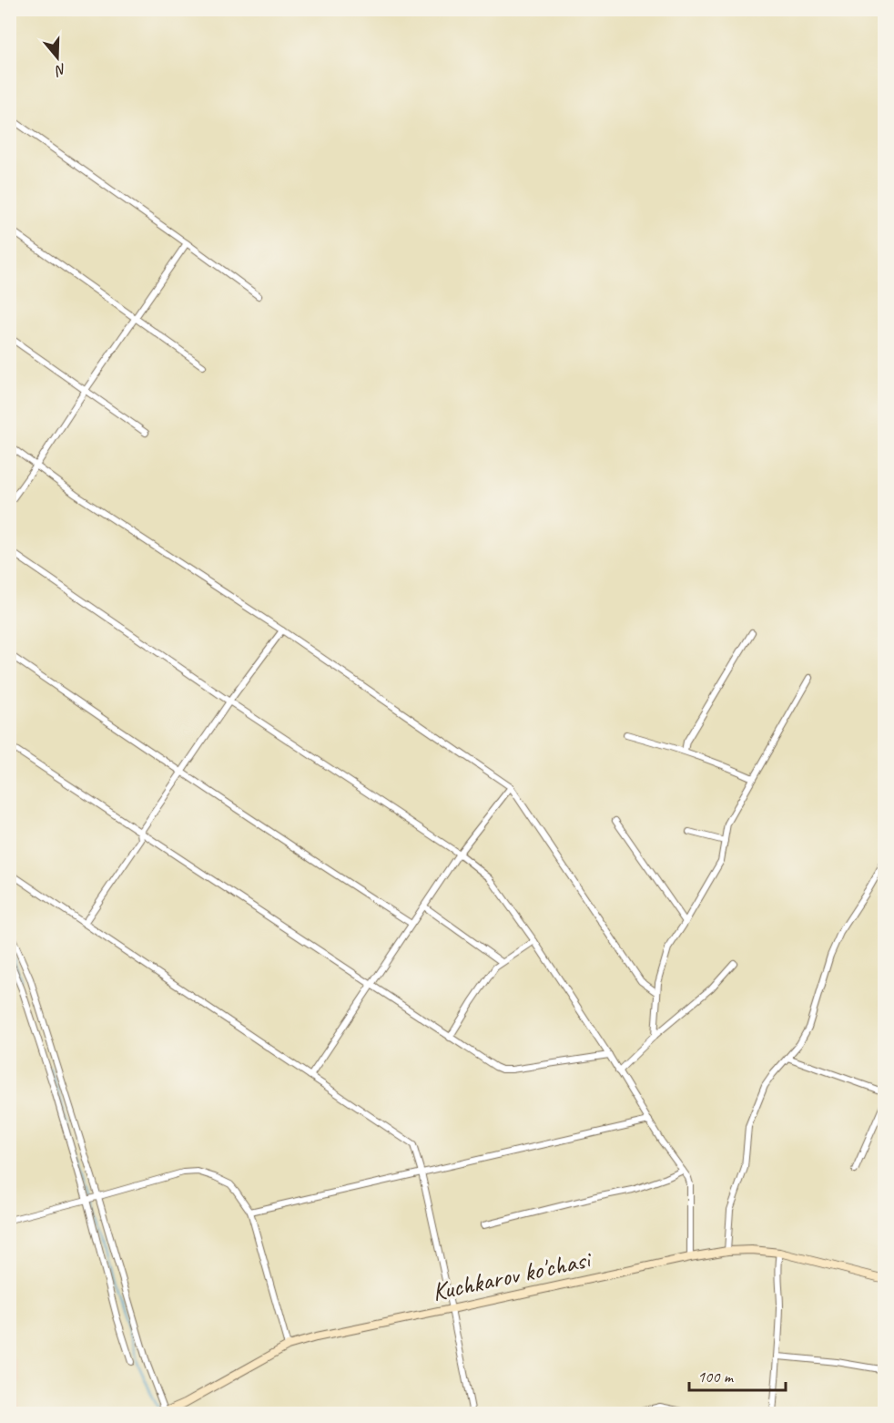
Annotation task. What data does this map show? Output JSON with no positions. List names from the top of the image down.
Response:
{
  "streets": {
    "main road": ["Kuchkarov ko'chasi"]
  },
  "scale_bar": "100 m",
  "north": "bottom"
}
